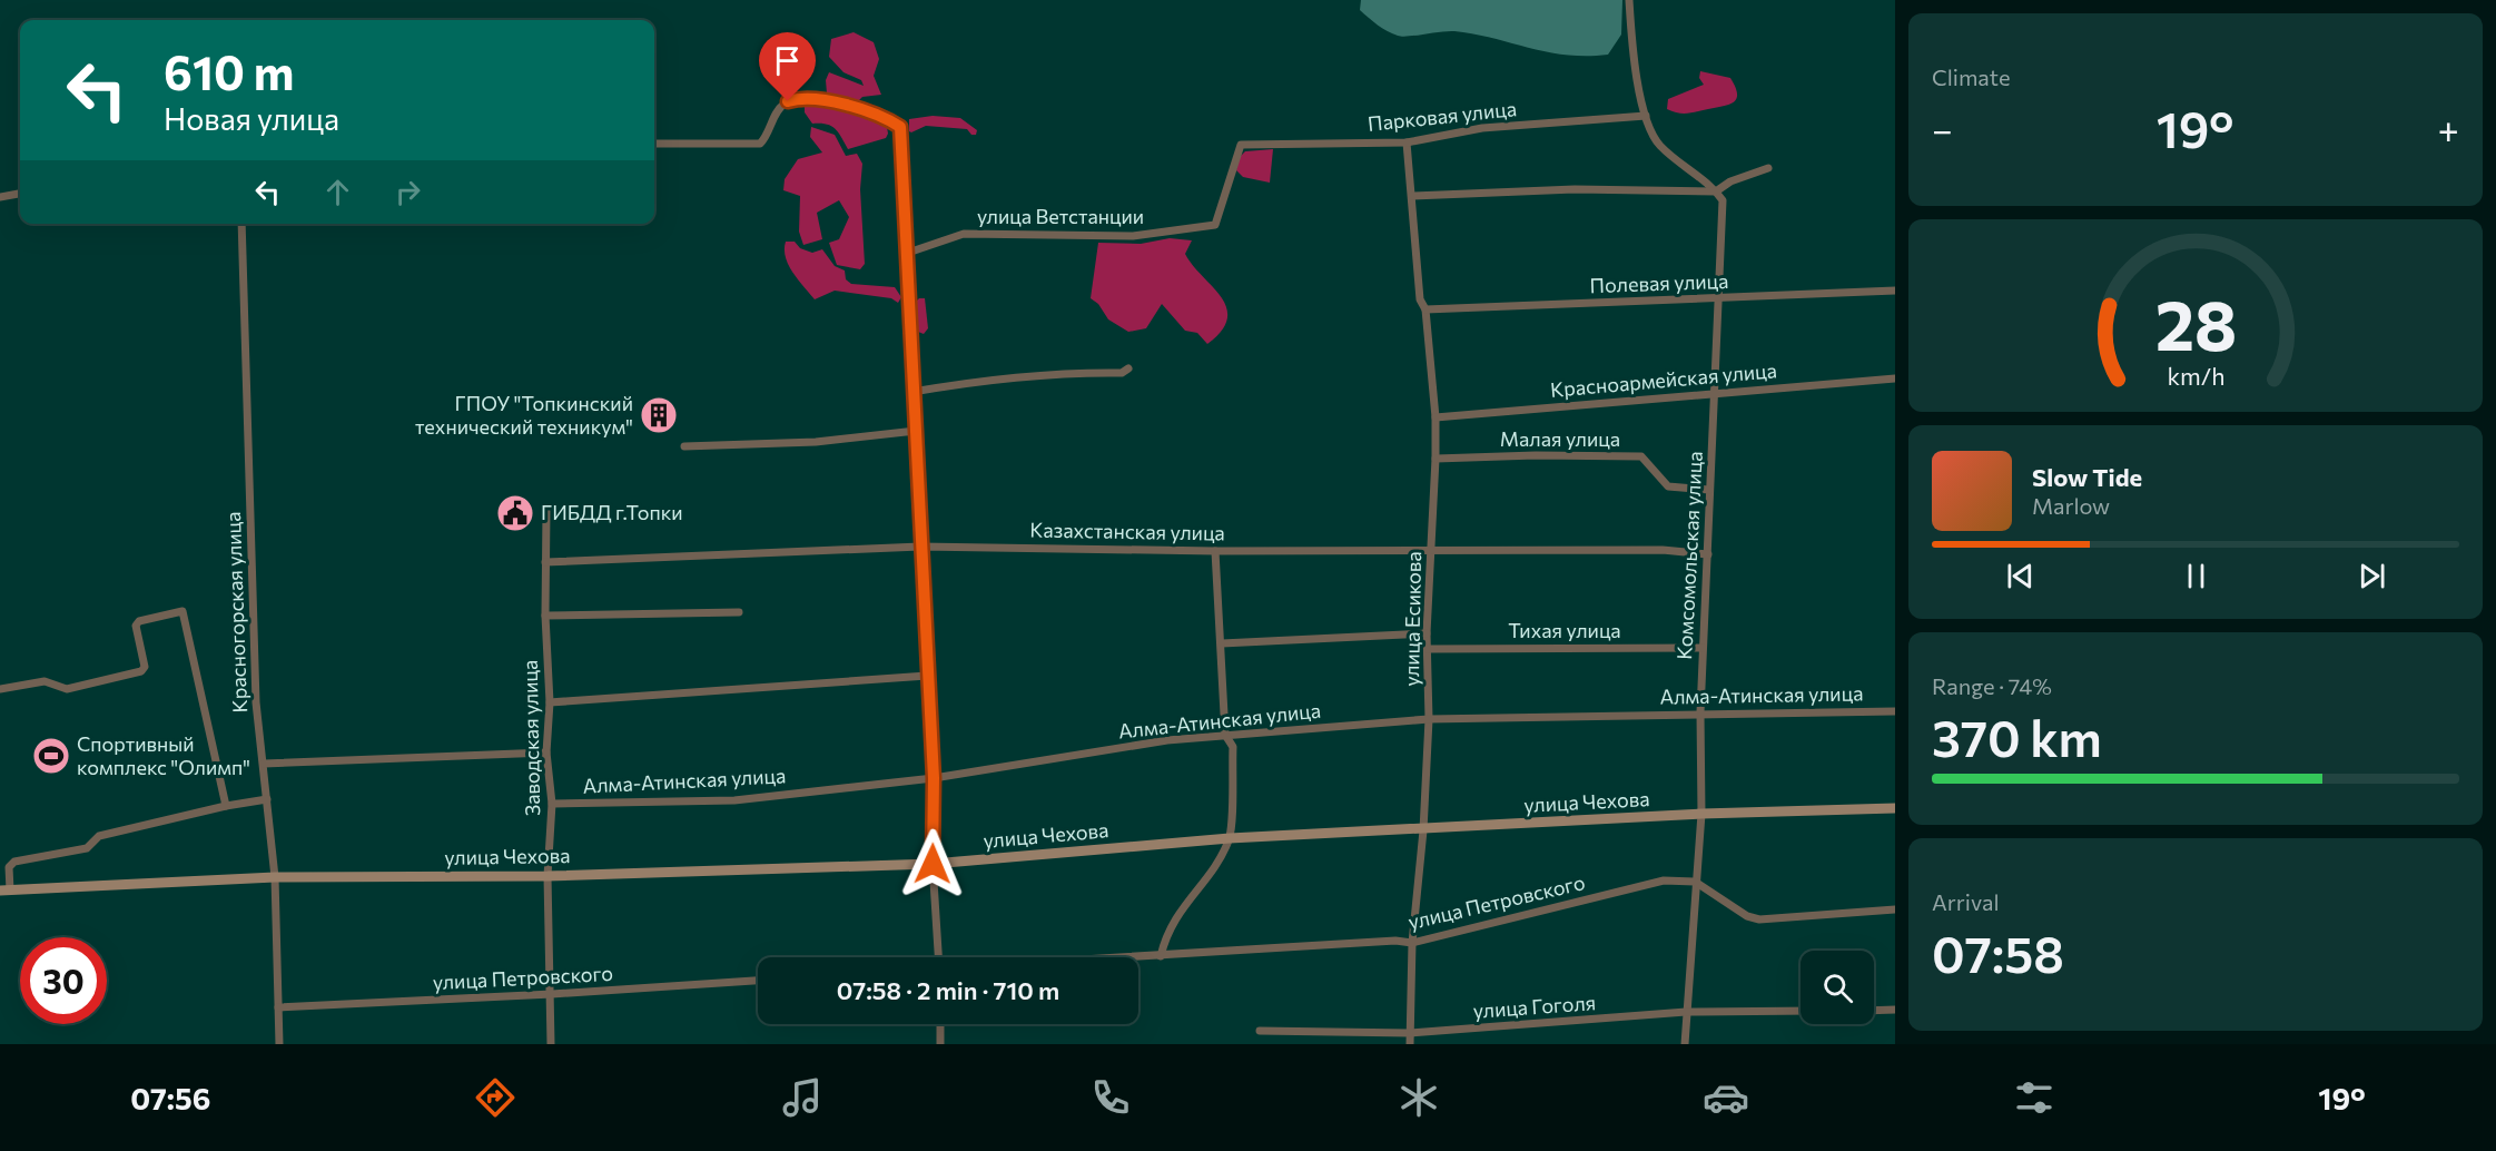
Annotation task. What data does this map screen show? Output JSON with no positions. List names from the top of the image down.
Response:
{
  "streets": {
    "street": [
      "Парковая улица",
      "улица Ветстанции",
      "Полевая улица",
      "Красноармейская улица",
      "Малая улица",
      "Казахстанская улица",
      "Комсомольская улица",
      "Красногорская улица",
      "улица Есикова",
      "Тихая улица",
      "Алма-Атинская улица",
      "Заводская улица",
      "улица Чехова",
      "улица Петровского",
      "улица Гоголя"
    ]
  },
  "crossings": [
    ["Парковая улица", "улица Ветстанции"],
    ["Парковая улица", "улица Есикова"],
    ["Полевая улица", "Комсомольская улица"],
    ["Полевая улица", "улица Есикова"],
    ["Красноармейская улица", "Комсомольская улица"],
    ["Красноармейская улица", "улица Есикова"],
    ["Малая улица", "Комсомольская улица"],
    ["Малая улица", "улица Есикова"],
    ["Казахстанская улица", "Комсомольская улица"],
    ["Казахстанская улица", "улица Есикова"],
    ["Казахстанская улица", "Заводская улица"],
    ["Комсомольская улица", "Тихая улица"],
    ["Комсомольская улица", "Алма-Атинская улица"],
    ["Комсомольская улица", "улица Чехова"],
    ["Комсомольская улица", "улица Петровского"],
    ["Комсомольская улица", "улица Гоголя"],
    ["Красногорская улица", "улица Чехова"],
    ["Красногорская улица", "улица Петровского"],
    ["улица Есикова", "Тихая улица"],
    ["улица Есикова", "Алма-Атинская улица"],
    ["улица Есикова", "улица Чехова"],
    ["улица Есикова", "улица Петровского"],
    ["улица Есикова", "улица Гоголя"],
    ["Алма-Атинская улица", "Заводская улица"],
    ["Заводская улица", "улица Чехова"],
    ["Заводская улица", "улица Петровского"]
  ],
  "places": {
    "building": ["ГПОУ \"Топкинский технический техникум\""],
    "public building": ["ГИБДД г.Топки"],
    "sports": ["Спортивный комплекс \"Олимп\""]
  },
  "page": {
    "tile": [
      "Climate",
      ["Range · 74%", "370 km"],
      ["Arrival", "07:58"]
    ],
    "turn": ["610 m", "Новая улица"],
    "heat": ["−", "19°", "+"],
    "song": ["Slow Tide", "Marlow"],
    "limit": "30",
    "trip": "07:58 · 2 min · 710 m",
    "tabs": ["07:56", "19°"],
    "gauge": ["28", "km/h"]
  }
}
